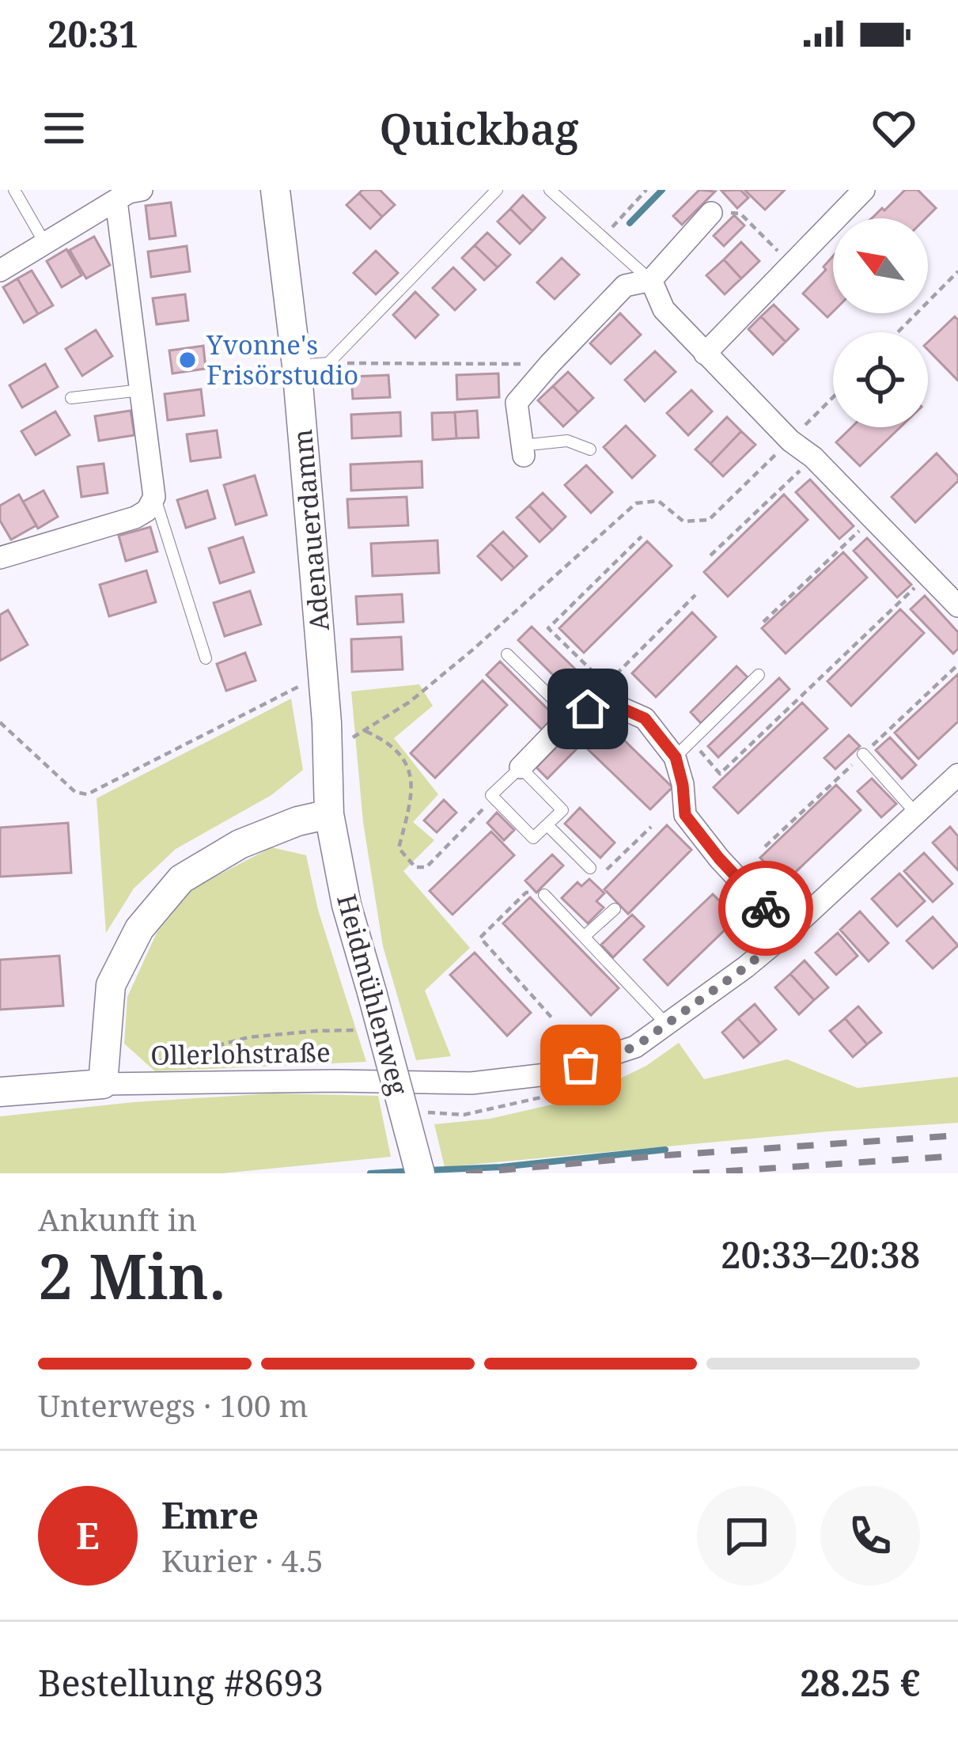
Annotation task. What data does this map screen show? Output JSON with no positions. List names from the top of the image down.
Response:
{
  "streets": {
    "street": ["Adenauerdamm", "Heidmühlenweg", "Ollerlohstraße"]
  },
  "crossings": [
    ["Adenauerdamm", "Heidmühlenweg"]
  ],
  "places": ["Yvonne's Frisörstudio"],
  "north": "top left",
  "page": {
    "status": "20:31",
    "header": "Quickbag",
    "heading": ["2 Min.", "Ankunft in", "20:33–20:38"],
    "panel": [
      "Emre",
      "Kurier · 4.5",
      "Bestellung #8693",
      "28.25 €"
    ],
    "bar": "Unterwegs · 100 m",
    "round": "E"
  }
}
